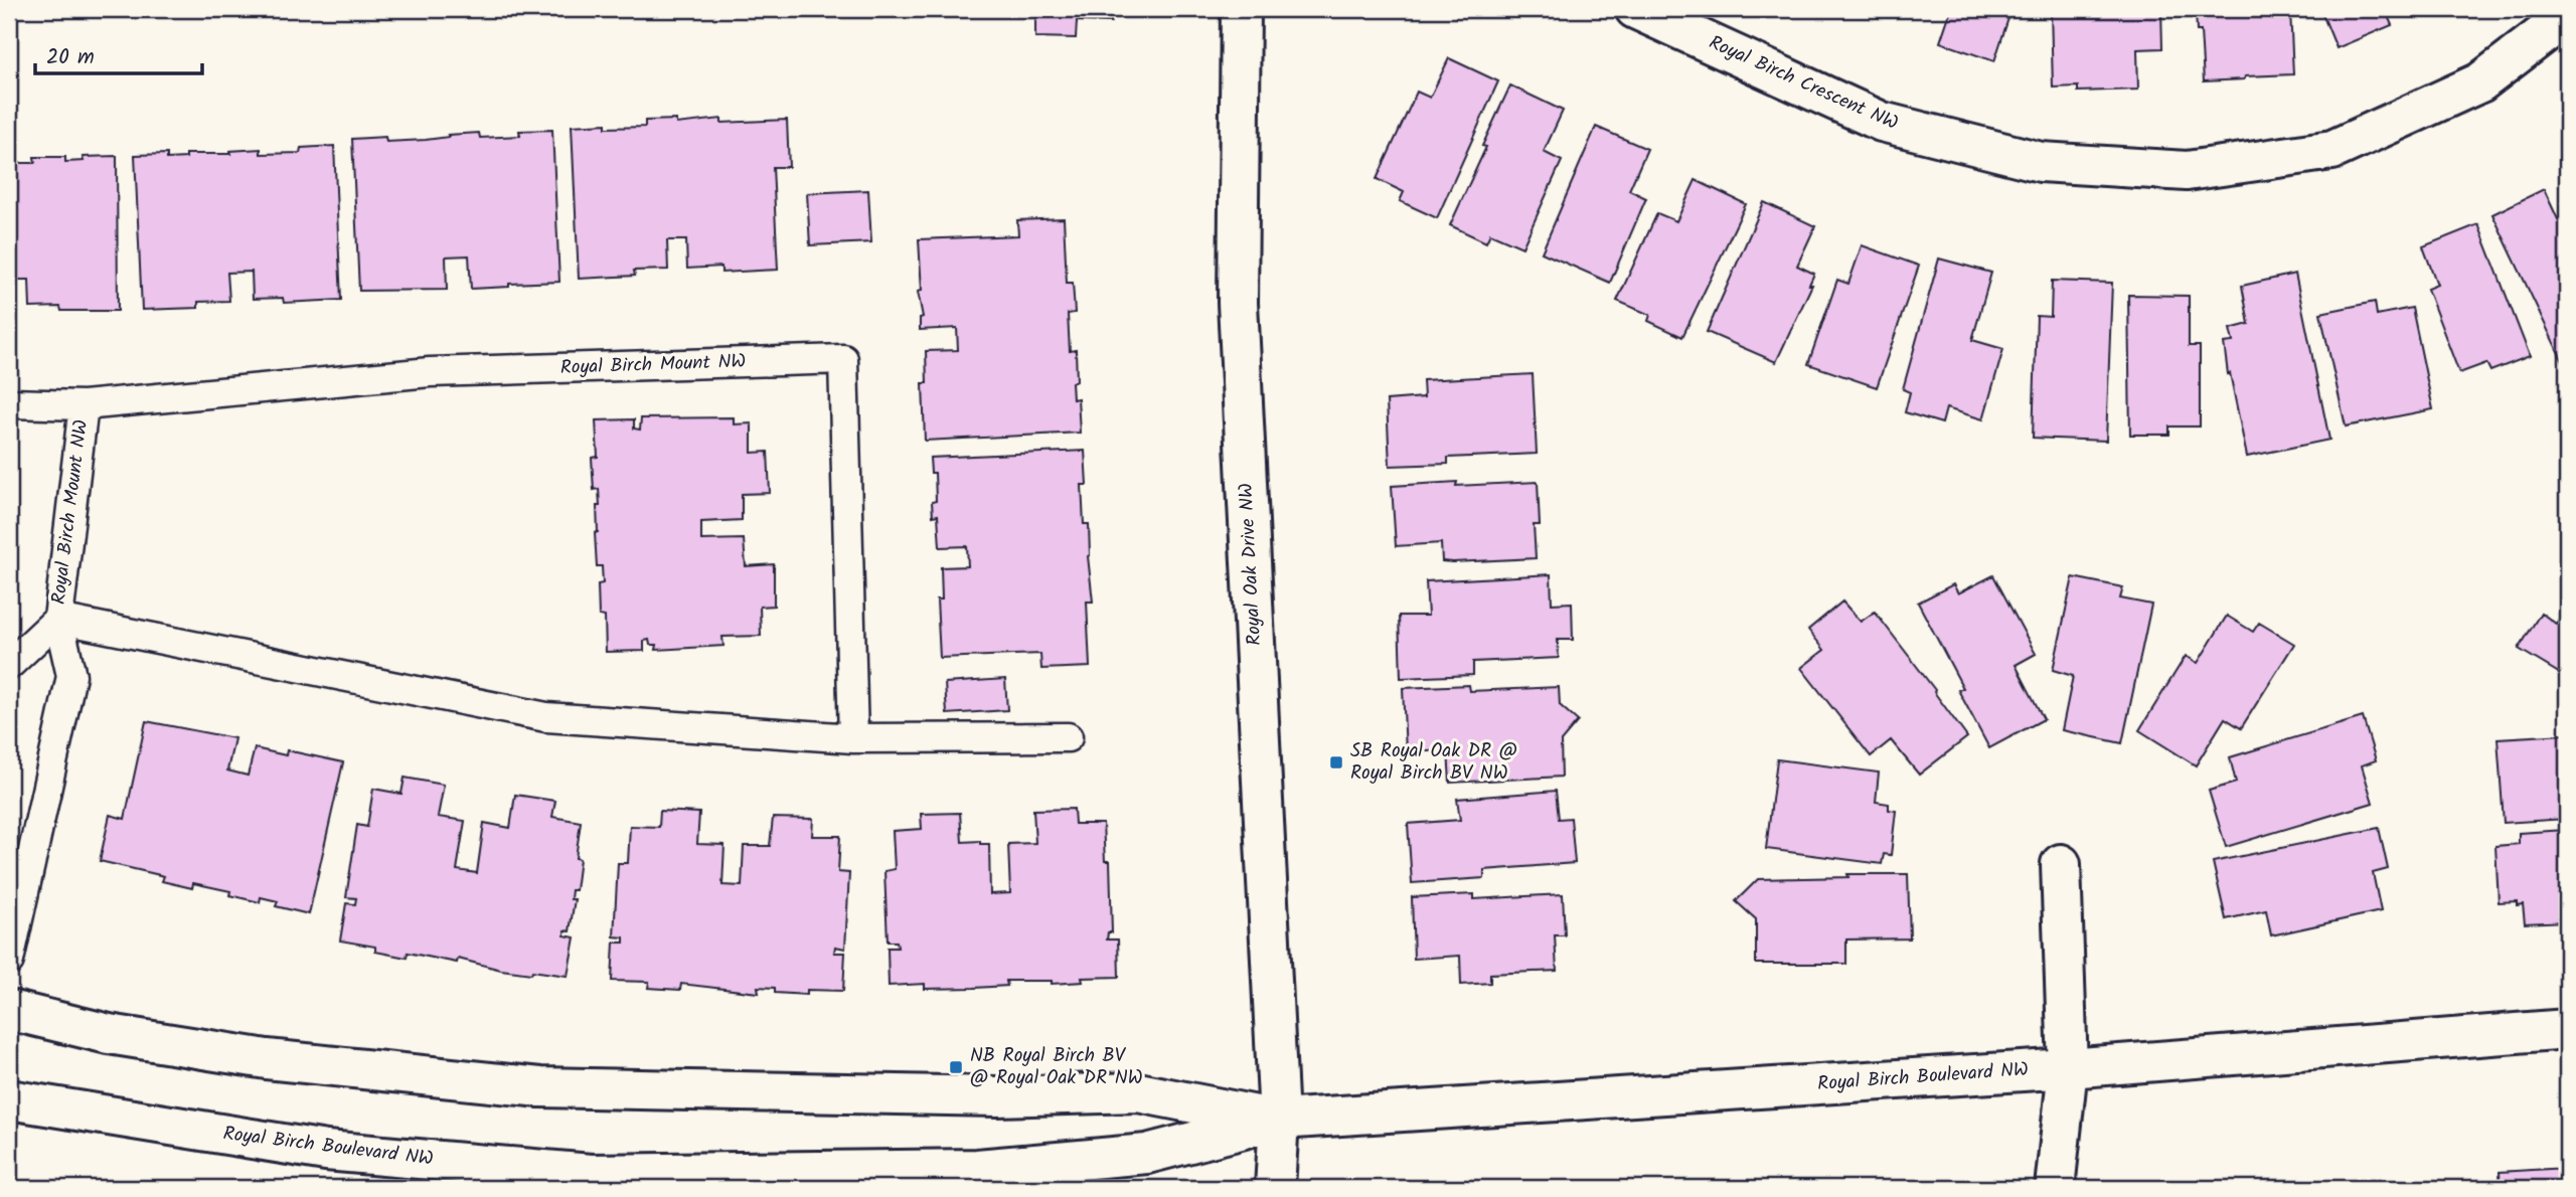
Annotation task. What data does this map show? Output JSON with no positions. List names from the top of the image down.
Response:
{
  "streets": {
    "street": ["Royal Birch Crescent NW", "Royal Oak Drive NW", "Royal Birch Boulevard NW"],
    "lane": ["Royal Birch Mount NW"]
  },
  "crossings": [
    ["Royal Oak Drive NW", "Royal Birch Boulevard NW"]
  ],
  "places": {
    "transit": ["SB Royal Oak DR @ Royal Birch BV NW", "NB Royal Birch BV @ Royal Oak DR NW"]
  },
  "scale_bar": "20 m"
}
